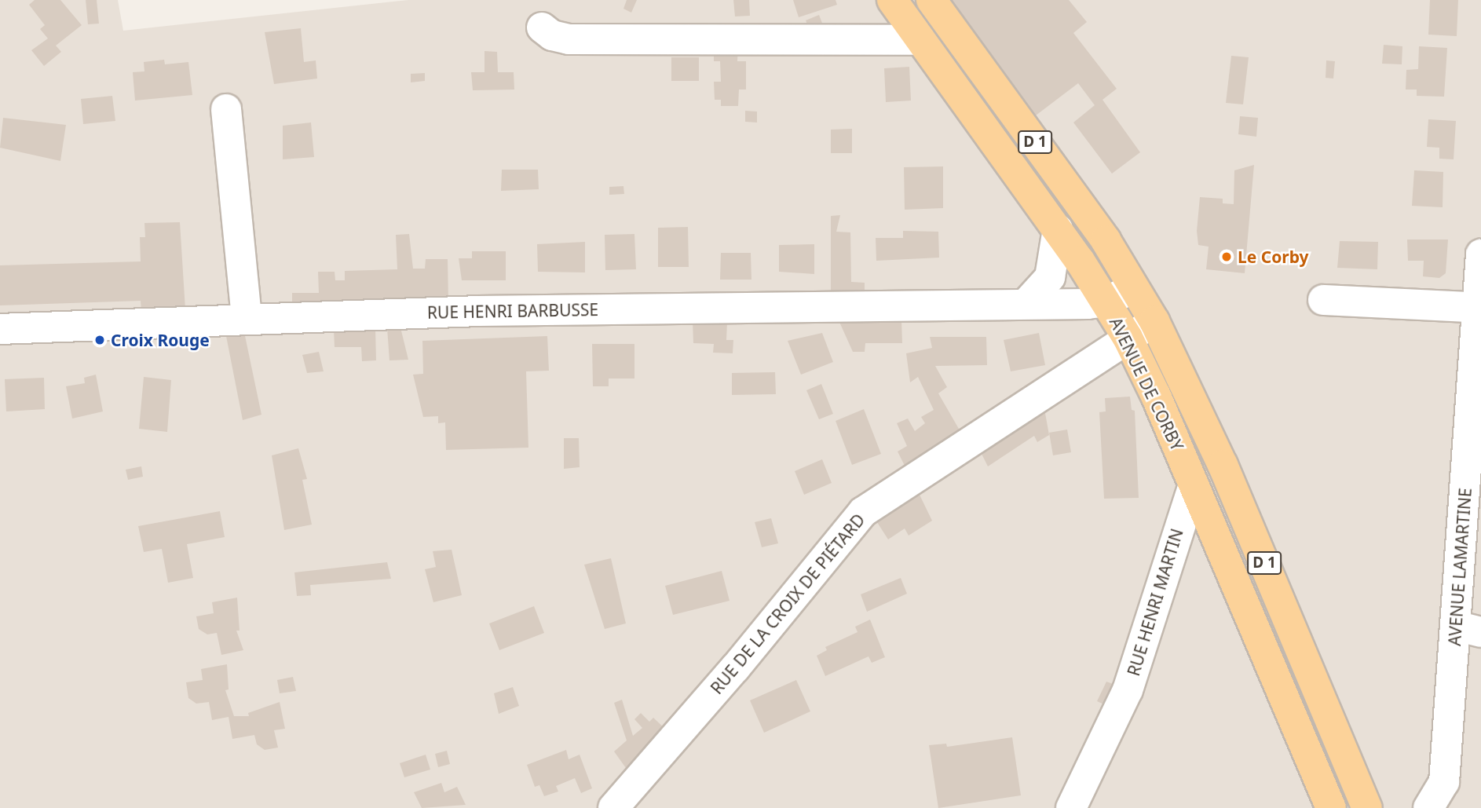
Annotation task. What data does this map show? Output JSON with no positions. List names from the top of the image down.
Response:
{
  "streets": {
    "main road": ["D 1", "AVENUE DE CORBY"],
    "street": [
      "RUE HENRI BARBUSSE",
      "AVENUE LAMARTINE",
      "RUE HENRI MARTIN",
      "RUE DE LA CROIX DE PIÉTARD"
    ]
  },
  "crossings": [
    ["RUE HENRI BARBUSSE", "AVENUE DE CORBY"],
    ["AVENUE DE CORBY", "RUE HENRI MARTIN"],
    ["AVENUE DE CORBY", "RUE DE LA CROIX DE PIÉTARD"]
  ],
  "places": ["Le Corby", "Croix Rouge"]
}
